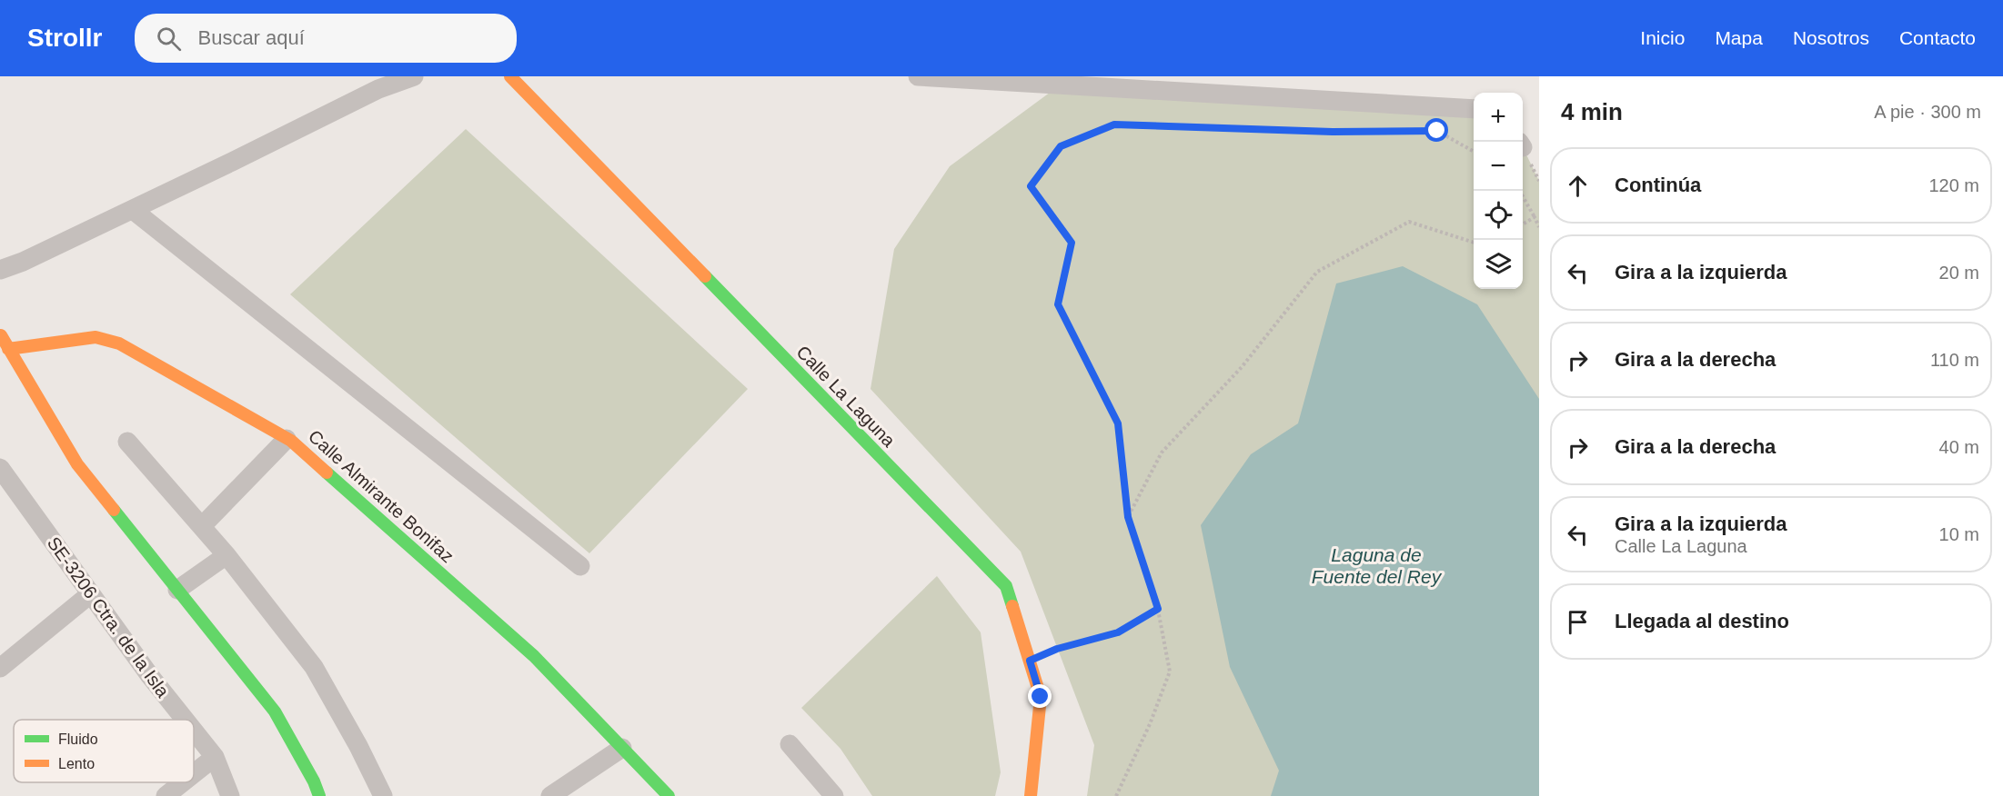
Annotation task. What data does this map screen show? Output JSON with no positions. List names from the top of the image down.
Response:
{
  "streets": {
    "street": ["Calle La Laguna", "Calle Almirante Bonifaz", "SE-3206 Ctra. de la Isla"]
  },
  "water": ["Laguna de Fuente del Rey"],
  "legend": ["Fluido", "Lento"],
  "page": {
    "header": "Strollr",
    "search": "Buscar aquí",
    "nav": [
      "Inicio",
      "Mapa",
      "Nosotros",
      "Contacto"
    ],
    "heading": ["4 min", "A pie · 300 m"],
    "map_buttons": ["+", "−"],
    "list": [
      ["Continúa", "120 m"],
      ["Gira a la izquierda", "20 m"],
      ["Gira a la derecha", "110 m"],
      ["Gira a la derecha", "40 m"],
      ["Gira a la izquierda", "Calle La Laguna", "10 m"],
      "Llegada al destino"
    ]
  }
}
